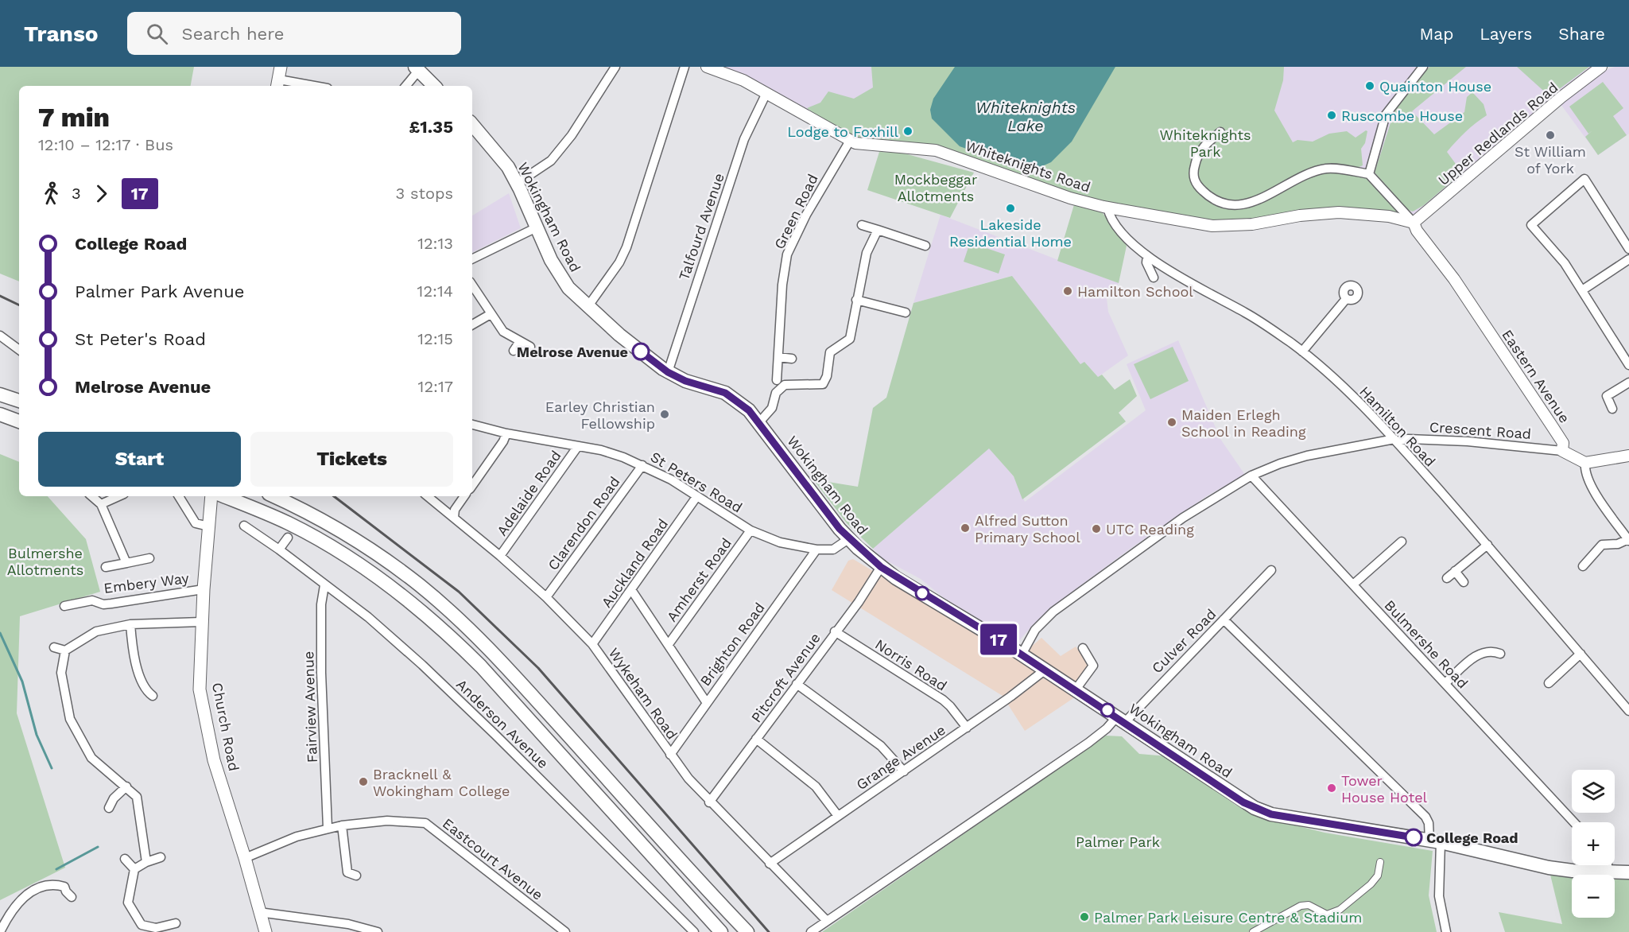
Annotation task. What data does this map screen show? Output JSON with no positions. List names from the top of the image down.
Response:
{
  "streets": {
    "main road": ["Wokingham Road", "Church Road"],
    "street": [
      "Upper Redlands Road",
      "Whiteknights Road",
      "Green Road",
      "Talfourd Avenue",
      "Eastern Avenue",
      "Hamilton Road",
      "Crescent Road",
      "St Peters Road",
      "Adelaide Road",
      "Clarendon Road",
      "Auckland Road",
      "Amherst Road",
      "Embery Way",
      "Culver Road",
      "Brighton Road",
      "Bulmershe Road",
      "Norris Road",
      "Pitcroft Avenue",
      "Wykeham Road",
      "Fairview Avenue",
      "Anderson Avenue",
      "Grange Avenue",
      "Eastcourt Avenue"
    ]
  },
  "crossings": [
    ["Upper Redlands Road", "Whiteknights Road"],
    ["Upper Redlands Road", "Eastern Avenue"],
    ["Whiteknights Road", "Green Road"],
    ["Whiteknights Road", "Talfourd Avenue"],
    ["Whiteknights Road", "Eastern Avenue"],
    ["Whiteknights Road", "Hamilton Road"],
    ["Wokingham Road", "Talfourd Avenue"],
    ["Wokingham Road", "Crescent Road"],
    ["Wokingham Road", "St Peters Road"],
    ["Wokingham Road", "Culver Road"],
    ["Wokingham Road", "Pitcroft Avenue"],
    ["Wokingham Road", "Grange Avenue"],
    ["Eastern Avenue", "Crescent Road"],
    ["Hamilton Road", "Crescent Road"],
    ["Crescent Road", "Bulmershe Road"],
    ["St Peters Road", "Adelaide Road"],
    ["St Peters Road", "Clarendon Road"],
    ["St Peters Road", "Auckland Road"],
    ["St Peters Road", "Amherst Road"],
    ["St Peters Road", "Brighton Road"],
    ["Adelaide Road", "Wykeham Road"],
    ["Clarendon Road", "Wykeham Road"],
    ["Auckland Road", "Wykeham Road"],
    ["Embery Way", "Church Road"],
    ["Culver Road", "Wykeham Road"],
    ["Brighton Road", "Wykeham Road"],
    ["Norris Road", "Pitcroft Avenue"],
    ["Norris Road", "Grange Avenue"],
    ["Pitcroft Avenue", "Wykeham Road"],
    ["Wykeham Road", "Grange Avenue"],
    ["Fairview Avenue", "Anderson Avenue"],
    ["Fairview Avenue", "Eastcourt Avenue"],
    ["Church Road", "Eastcourt Avenue"]
  ],
  "water": ["Whiteknights Lake"],
  "parks": [
    "Whiteknights Park",
    "Mockbeggar Allotments",
    "Bulmershe Allotments",
    "Palmer Park"
  ],
  "places": [
    "Quainton House",
    "Ruscombe House",
    "Lodge to Foxhill",
    "St William of York",
    "Lakeside Residential Home",
    "Hamilton School",
    "Melrose Avenue",
    "Earley Christian Fellowship",
    "Maiden Erlegh School in Reading",
    "Alfred Sutton Primary School",
    "UTC Reading",
    "Bracknell & Wokingham College",
    "Tower House Hotel",
    "College Road",
    "Palmer Park Leisure Centre & Stadium"
  ],
  "lines": ["bus line 17"],
  "page": {
    "header": "Transo",
    "search": "Search here",
    "nav": ["Map", "Layers", "Share"],
    "on_map": "17",
    "heading": ["7 min", "12:10 – 12:17 · Bus", "£1.35"],
    "legs": ["3", "17", "3 stops"],
    "list": [
      {
        "name": "College Road",
        "value": "12:13"
      },
      {
        "name": "Palmer Park Avenue",
        "value": "12:14"
      },
      {
        "name": "St Peter's Road",
        "value": "12:15"
      },
      {
        "name": "Melrose Avenue",
        "value": "12:17"
      }
    ],
    "buttons": ["Start", "Tickets"],
    "map_buttons": ["+", "−"]
  }
}
